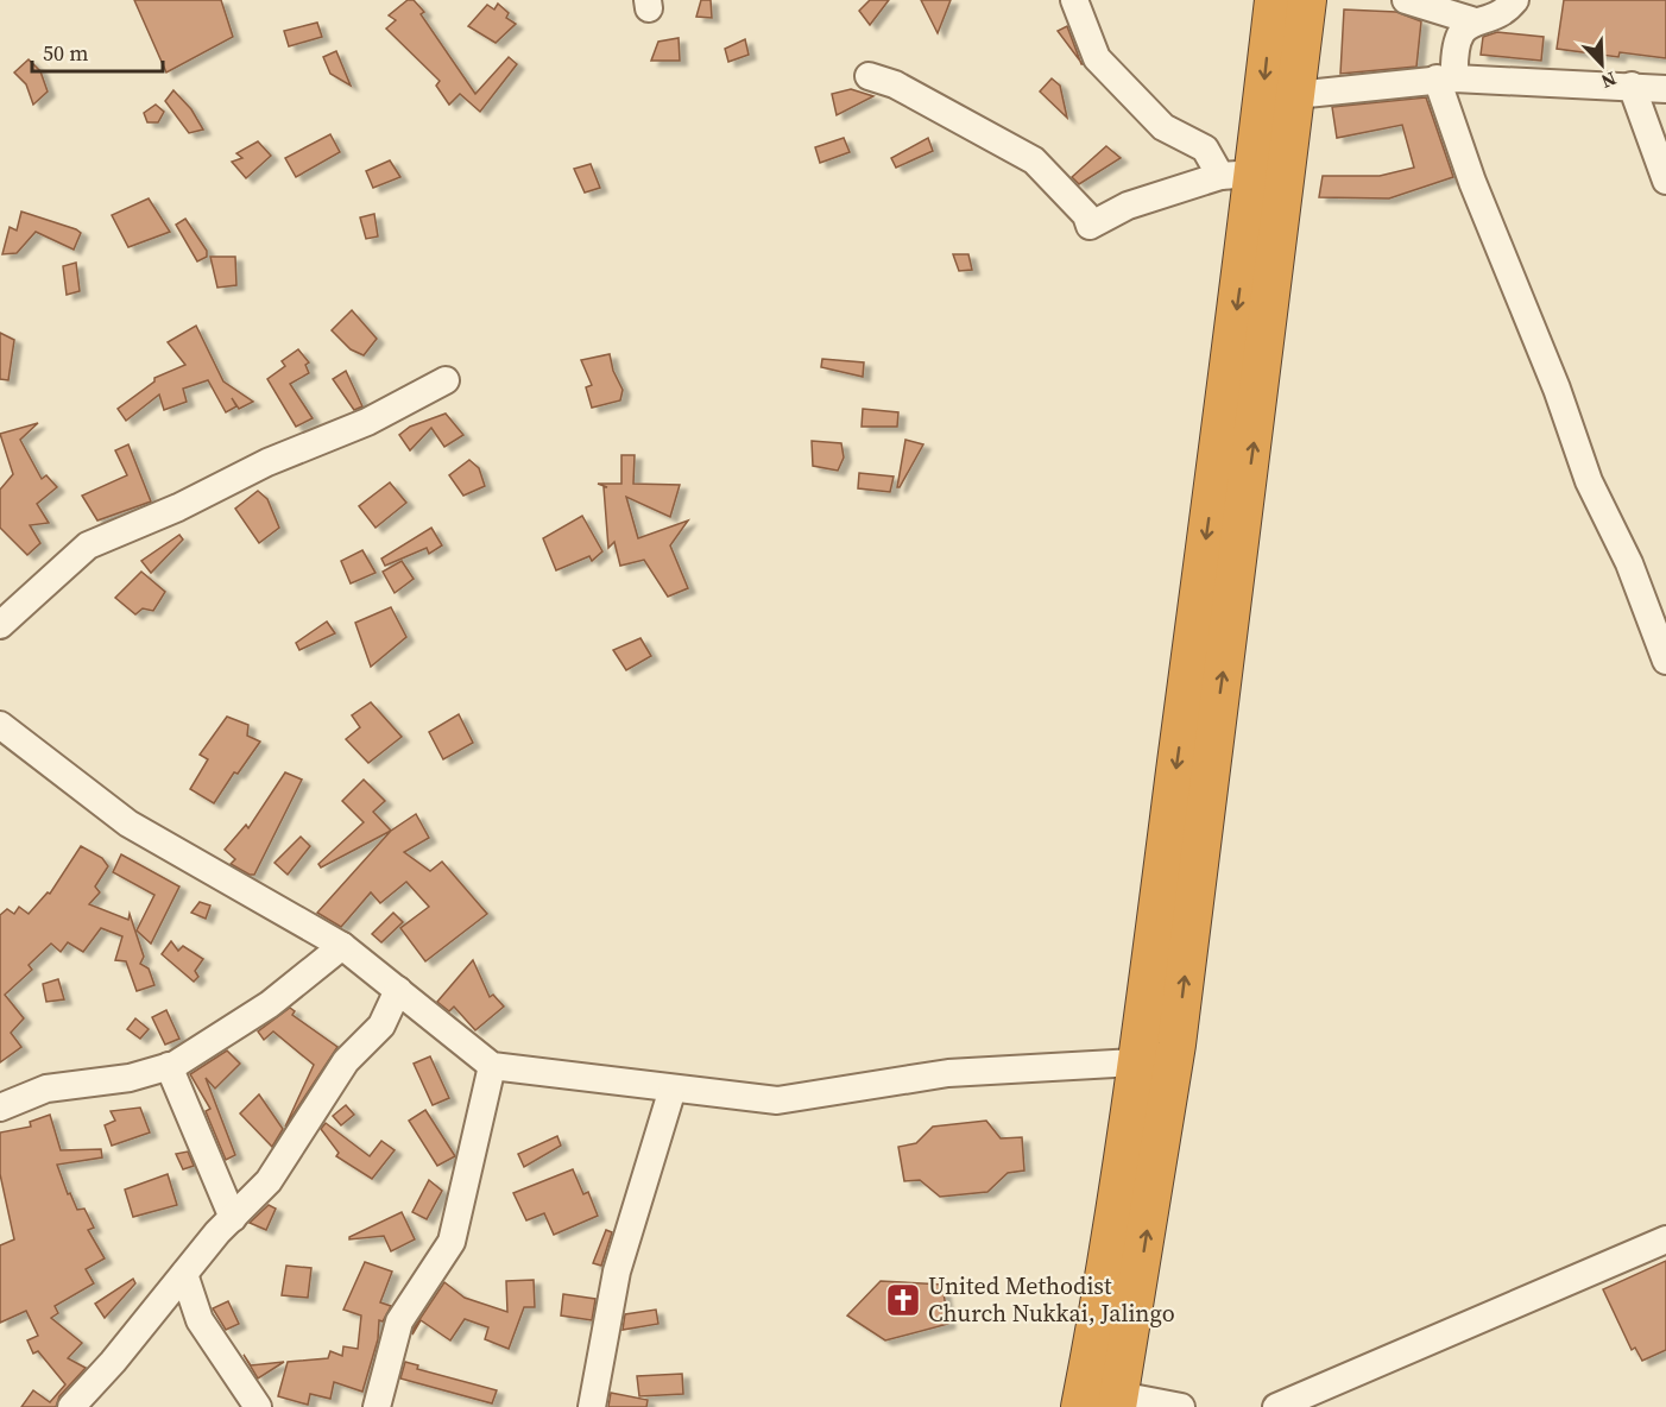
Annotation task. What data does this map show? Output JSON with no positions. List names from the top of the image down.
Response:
{
  "places": {
    "church": ["United Methodist Church Nukkai, Jalingo"]
  },
  "scale_bar": "50 m",
  "north": "bottom right"
}
